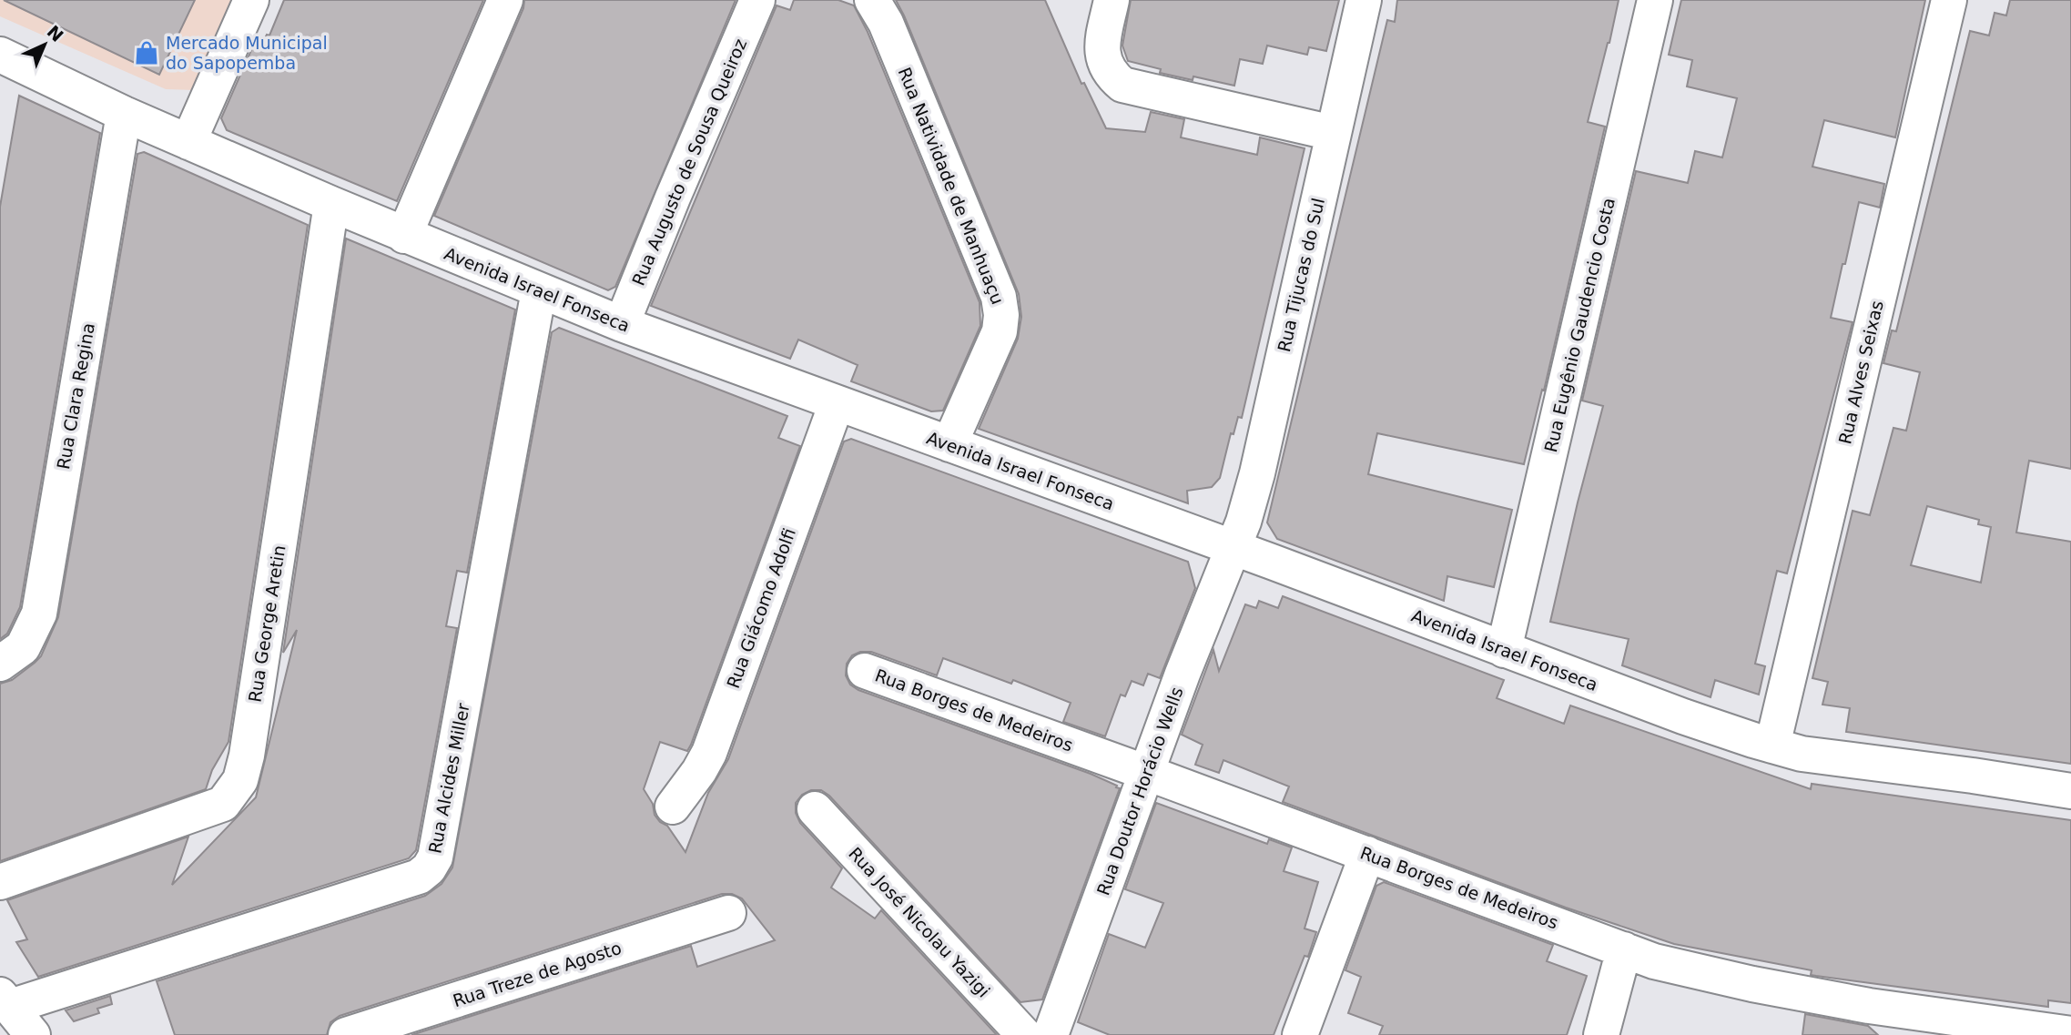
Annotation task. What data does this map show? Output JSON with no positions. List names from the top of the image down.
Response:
{
  "streets": {
    "street": [
      "Rua Augusto de Sousa Queiroz",
      "Rua Natividade de Manhuaçu",
      "Rua Tijucas do Sul",
      "Avenida Israel Fonseca",
      "Rua Eugênio Gaudencio Costa",
      "Rua Alves Seixas",
      "Rua Clara Regina",
      "Rua Giácomo Adolfi",
      "Rua George Aretin",
      "Rua Borges de Medeiros",
      "Rua Alcides Miller",
      "Rua Doutor Horácio Wells",
      "Rua José Nicolau Yazigi",
      "Rua Treze de Agosto"
    ]
  },
  "crossings": [
    ["Rua Augusto de Sousa Queiroz", "Avenida Israel Fonseca"],
    ["Rua Natividade de Manhuaçu", "Avenida Israel Fonseca"],
    ["Rua Tijucas do Sul", "Avenida Israel Fonseca"],
    ["Rua Tijucas do Sul", "Rua Doutor Horácio Wells"],
    ["Avenida Israel Fonseca", "Rua Eugênio Gaudencio Costa"],
    ["Avenida Israel Fonseca", "Rua Alves Seixas"],
    ["Avenida Israel Fonseca", "Rua Clara Regina"],
    ["Avenida Israel Fonseca", "Rua Giácomo Adolfi"],
    ["Avenida Israel Fonseca", "Rua George Aretin"],
    ["Avenida Israel Fonseca", "Rua Alcides Miller"],
    ["Avenida Israel Fonseca", "Rua Doutor Horácio Wells"],
    ["Rua Borges de Medeiros", "Rua Doutor Horácio Wells"]
  ],
  "places": {
    "shop": ["Mercado Municipal do Sapopemba"]
  },
  "north": "top right"
}
